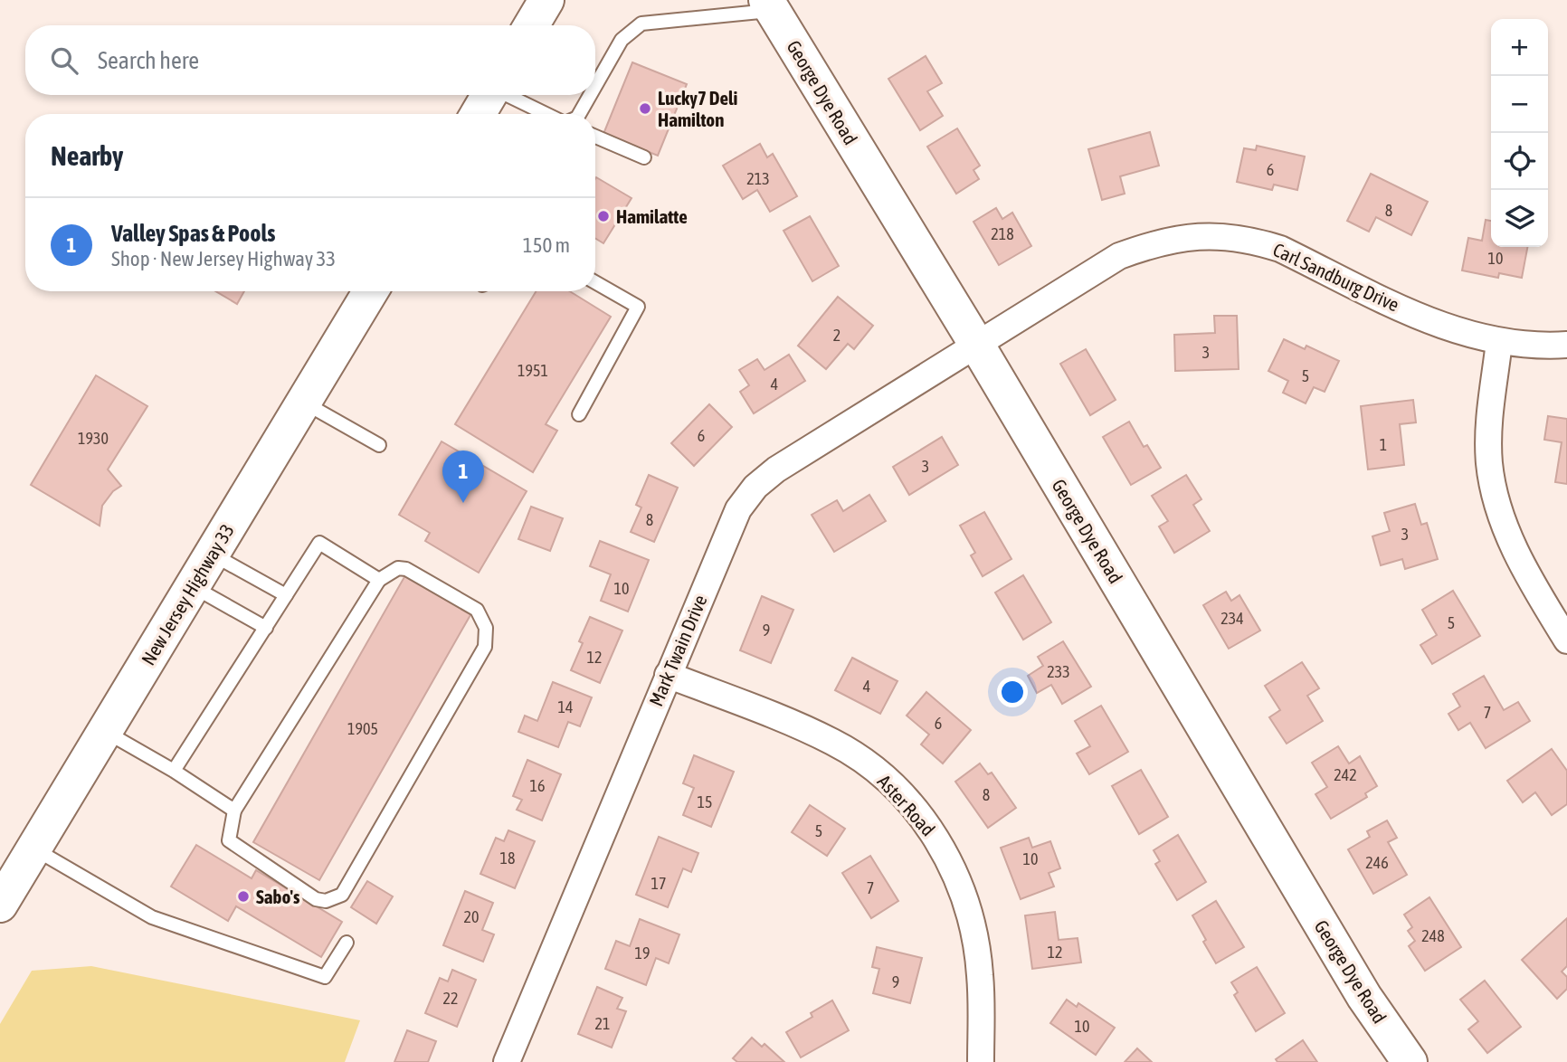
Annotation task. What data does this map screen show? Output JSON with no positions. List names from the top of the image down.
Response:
{
  "streets": {
    "street": [
      "George Dye Road",
      "Carl Sandburg Drive",
      "New Jersey Highway 33",
      "Mark Twain Drive",
      "Aster Road"
    ]
  },
  "crossings": [
    ["George Dye Road", "Carl Sandburg Drive"],
    ["George Dye Road", "Mark Twain Drive"],
    ["Carl Sandburg Drive", "Mark Twain Drive"],
    ["Mark Twain Drive", "Aster Road"]
  ],
  "places": ["Lucky7 Deli Hamilton", "Hamilatte", "Sabo's"],
  "house_numbers": [
    "6",
    "213",
    "8",
    "218",
    "10",
    "2",
    "3",
    "1951",
    "5",
    "4",
    "6",
    "1930",
    "1",
    "3",
    "8",
    "3",
    "10",
    "234",
    "5",
    "9",
    "12",
    "233",
    "4",
    "14",
    "7",
    "6",
    "1905",
    "242",
    "16",
    "8",
    "15",
    "5",
    "18",
    "10",
    "246",
    "17",
    "7",
    "20",
    "248",
    "12",
    "19",
    "9",
    "22",
    "21",
    "10"
  ],
  "page": {
    "map_buttons": ["+", "−"],
    "search": "Search here",
    "heading": "Nearby",
    "list": [
      {
        "mark": "1",
        "name": "Valley Spas & Pools",
        "note": "Shop · New Jersey Highway 33",
        "value": "150 m"
      }
    ],
    "pins": "1"
  }
}
